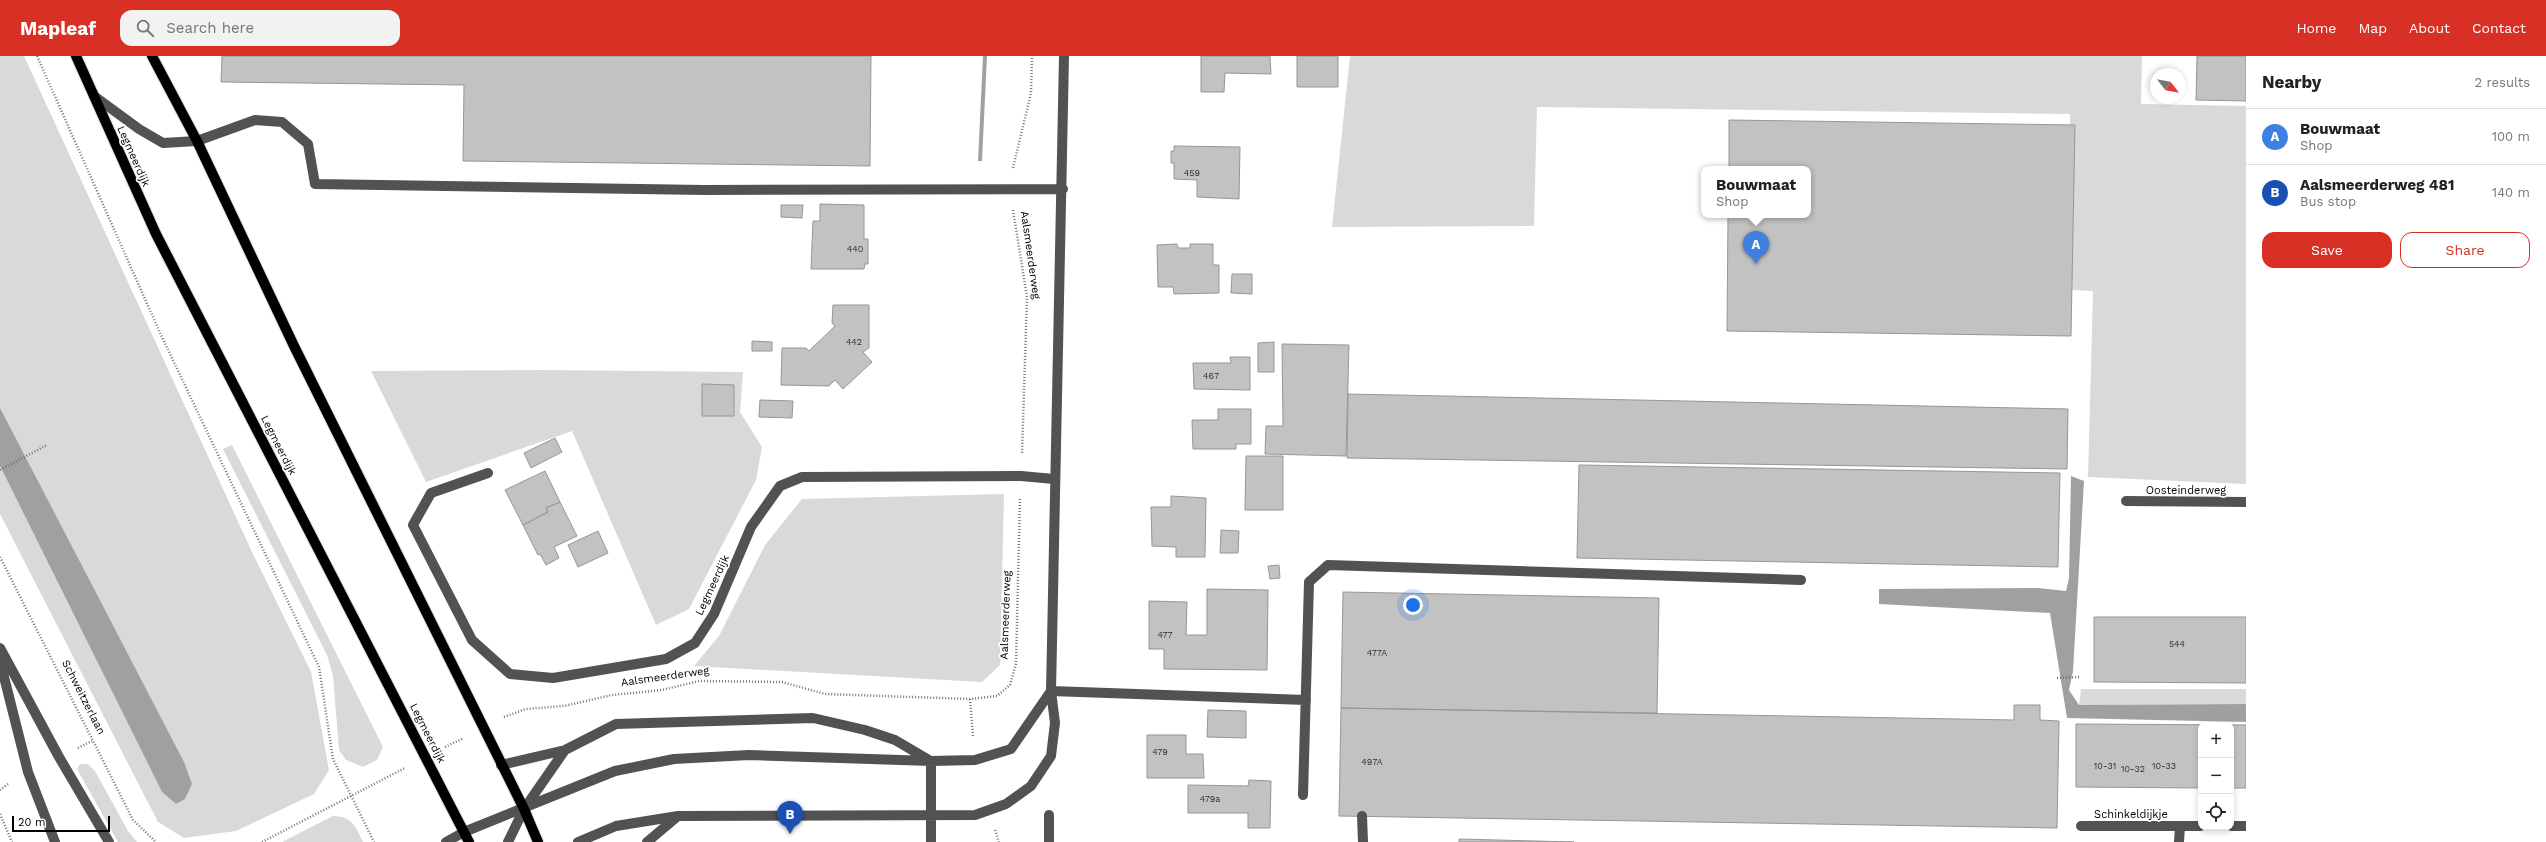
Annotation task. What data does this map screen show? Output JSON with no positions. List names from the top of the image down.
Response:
{
  "streets": {
    "main road": ["Legmeerdijk"],
    "street": ["Aalsmeerderweg", "Oosteinderweg", "Schinkeldijkje"],
    "path": ["Schweitzerlaan"]
  },
  "crossings": [
    ["Legmeerdijk", "Aalsmeerderweg"]
  ],
  "house_numbers": [
    "459",
    "440",
    "442",
    "467",
    "477",
    "544",
    "477A",
    "479",
    "497A",
    "10-31",
    "10-33",
    "10-32",
    "479a"
  ],
  "scale_bar": "20 m",
  "north": "bottom right",
  "page": {
    "header": "Mapleaf",
    "search": "Search here",
    "nav": [
      "Home",
      "Map",
      "About",
      "Contact"
    ],
    "heading": ["Nearby", "2 results"],
    "list": [
      {
        "mark": "A",
        "name": "Bouwmaat",
        "note": "Shop",
        "value": "100 m"
      },
      {
        "mark": "B",
        "name": "Aalsmeerderweg 481",
        "note": "Bus stop",
        "value": "140 m"
      }
    ],
    "popup": ["Bouwmaat", "Shop"],
    "buttons": ["Save", "Share"],
    "pins": ["A", "B"],
    "map_buttons": ["+", "−"],
    "scale": "20 m"
  }
}
